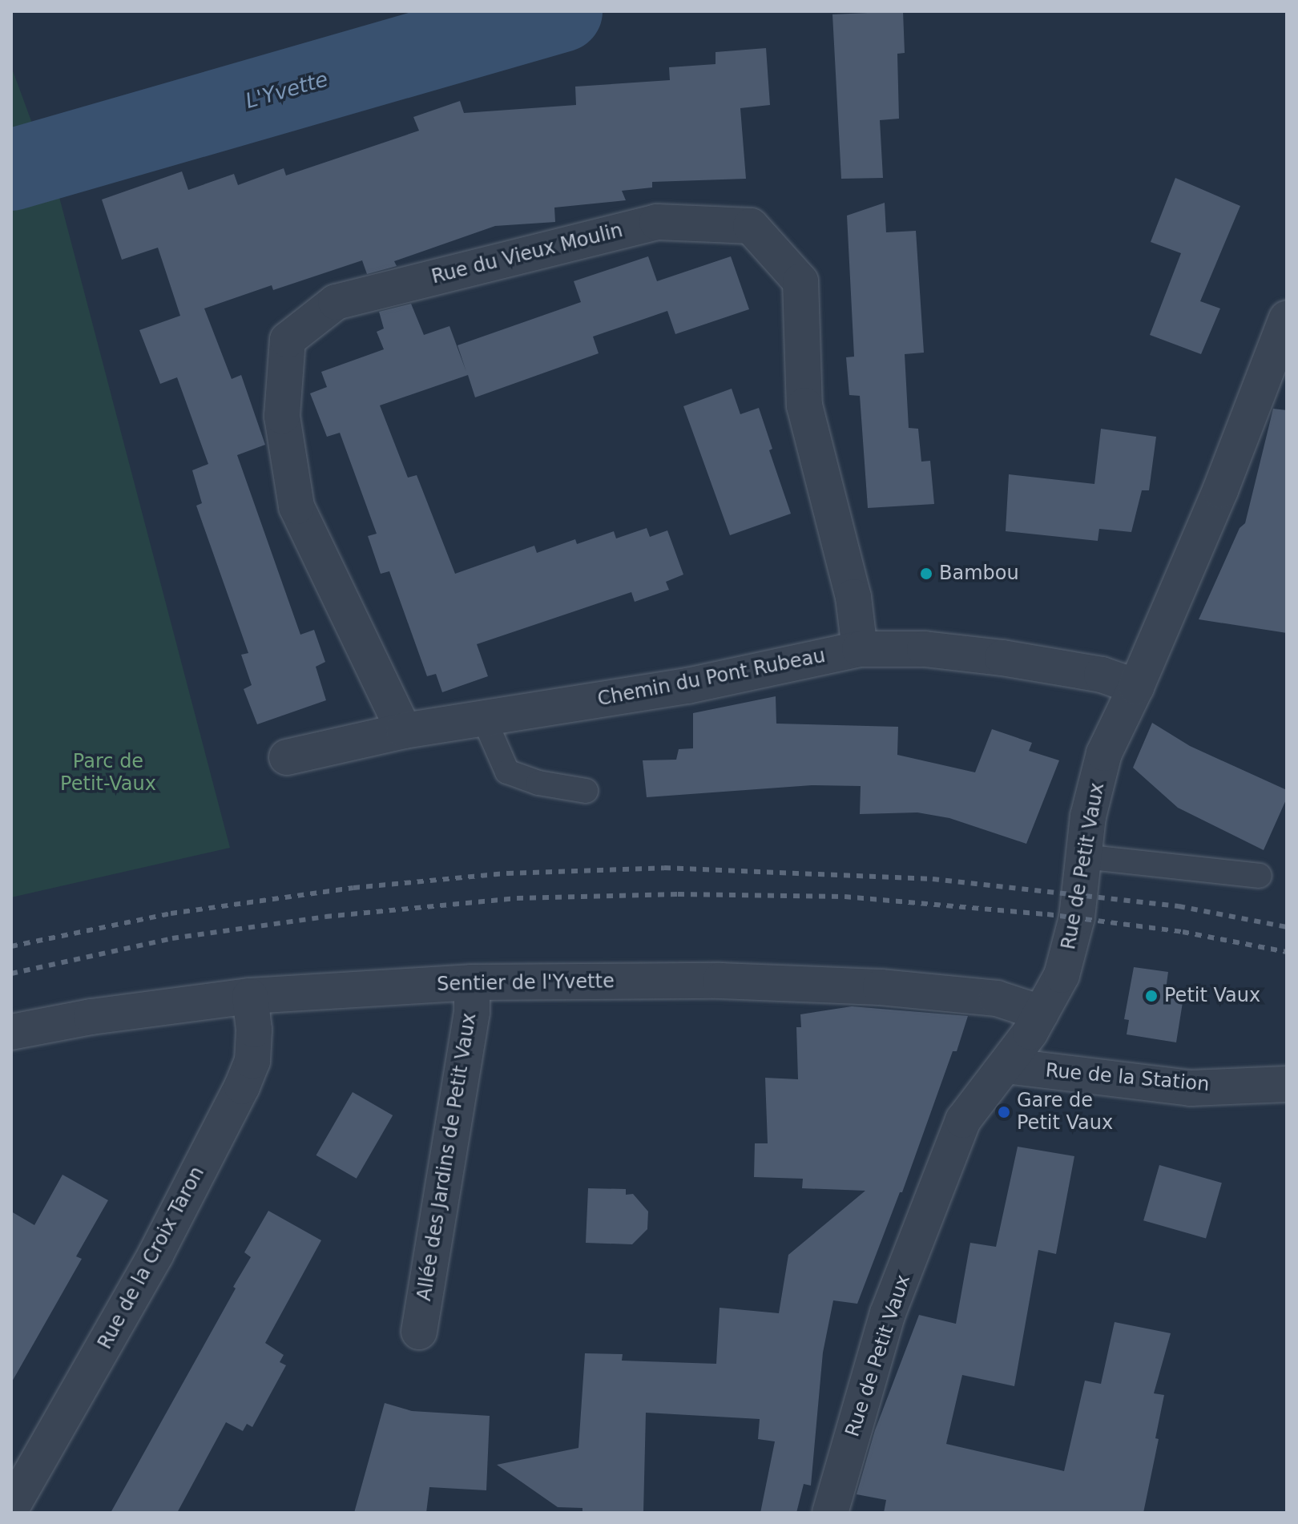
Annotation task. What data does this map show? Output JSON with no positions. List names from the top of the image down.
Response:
{
  "streets": {
    "street": [
      "Rue du Vieux Moulin",
      "Chemin du Pont Rubeau",
      "Rue de Petit Vaux",
      "Sentier de l'Yvette",
      "Rue de la Station",
      "Allée des Jardins de Petit Vaux",
      "Rue de la Croix Taron"
    ]
  },
  "crossings": [
    ["Rue du Vieux Moulin", "Chemin du Pont Rubeau"],
    ["Chemin du Pont Rubeau", "Rue de Petit Vaux"],
    ["Rue de Petit Vaux", "Sentier de l'Yvette"],
    ["Rue de Petit Vaux", "Rue de la Station"],
    ["Sentier de l'Yvette", "Allée des Jardins de Petit Vaux"],
    ["Sentier de l'Yvette", "Rue de la Croix Taron"]
  ],
  "water": ["L'Yvette"],
  "parks": ["Parc de Petit-Vaux"],
  "places": ["Bambou", "Petit Vaux", "Gare de Petit Vaux"]
}
